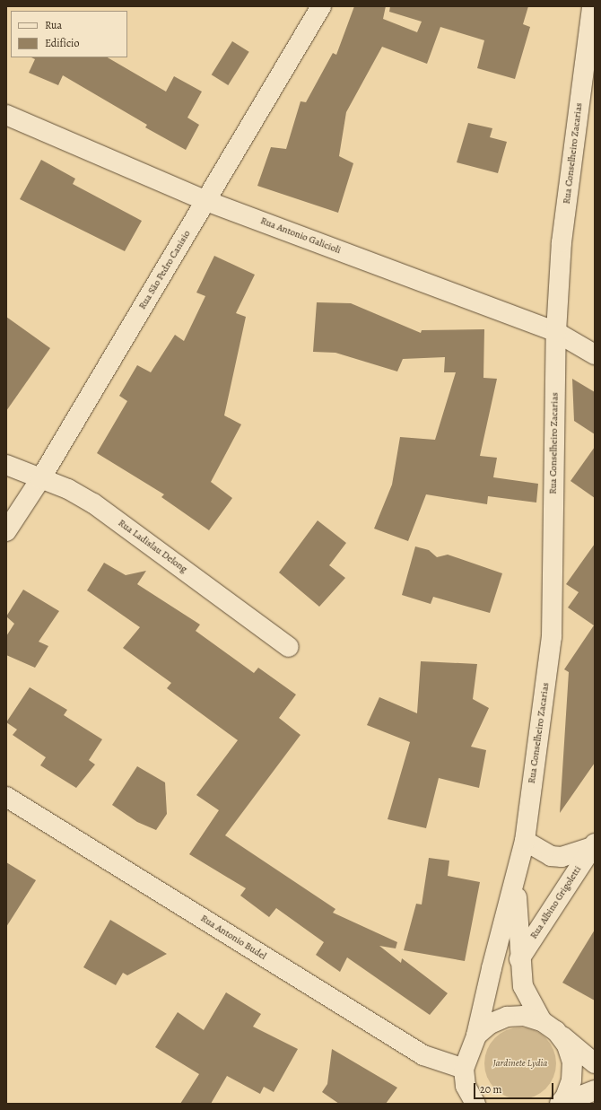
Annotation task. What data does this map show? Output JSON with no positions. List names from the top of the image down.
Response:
{
  "streets": {
    "street": [
      "Rua Conselheiro Zacarias",
      "Rua Antonio Galicioli",
      "Rua São Pedro Canisio",
      "Rua Ladislau Delong",
      "Rua Albino Grigoletti",
      "Rua Antonio Budel"
    ]
  },
  "crossings": [
    ["Rua Conselheiro Zacarias", "Rua Antonio Galicioli"],
    ["Rua Conselheiro Zacarias", "Rua Albino Grigoletti"],
    ["Rua Conselheiro Zacarias", "Rua Antonio Budel"],
    ["Rua Antonio Galicioli", "Rua São Pedro Canisio"],
    ["Rua São Pedro Canisio", "Rua Ladislau Delong"]
  ],
  "parks": ["Jardinete Lydia"],
  "legend": ["Rua", "Edifício"],
  "scale_bar": "20 m"
}
